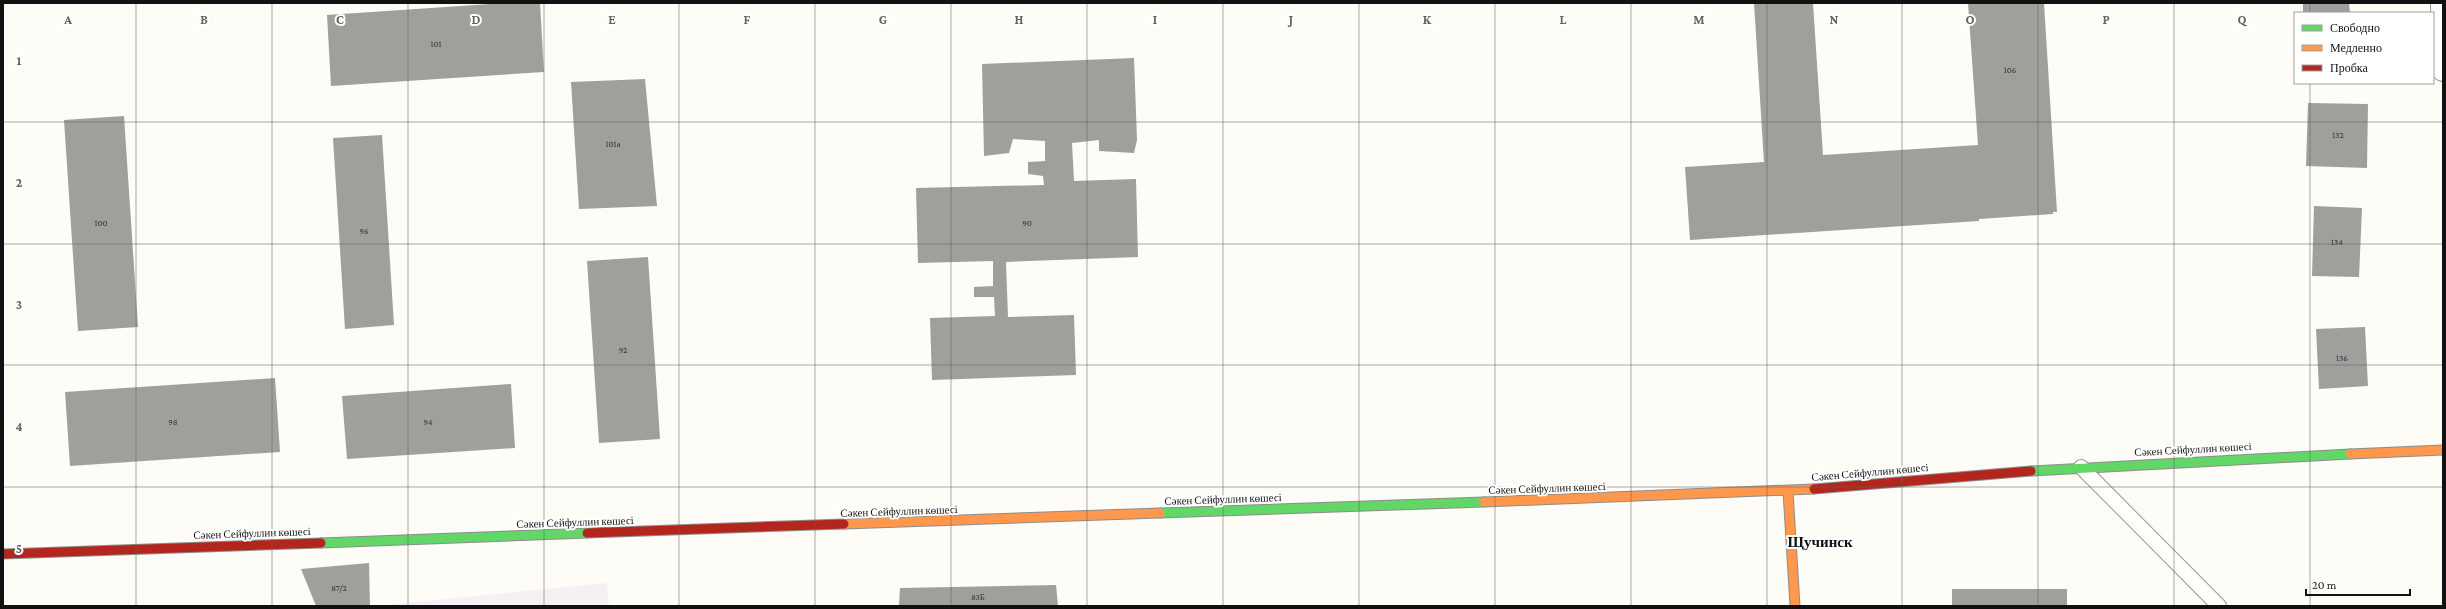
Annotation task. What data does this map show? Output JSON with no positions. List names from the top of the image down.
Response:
{
  "streets": {
    "street": ["Сәкен Сейфуллин көшесі"]
  },
  "districts": ["Щучинск"],
  "house_numbers": [
    "101",
    "106",
    "132",
    "101а",
    "100",
    "90",
    "96",
    "134",
    "92",
    "136",
    "98",
    "94",
    "87/2",
    "83Б"
  ],
  "legend": ["Свободно", "Медленно", "Пробка"],
  "scale_bar": "20 m",
  "grid": {
    "columns": [
      "A",
      "B",
      "C",
      "D",
      "E",
      "F",
      "G",
      "H",
      "I",
      "J",
      "K",
      "L",
      "M",
      "N",
      "O",
      "P",
      "Q"
    ],
    "rows": [
      "1",
      "2",
      "3",
      "4",
      "5"
    ]
  }
}
